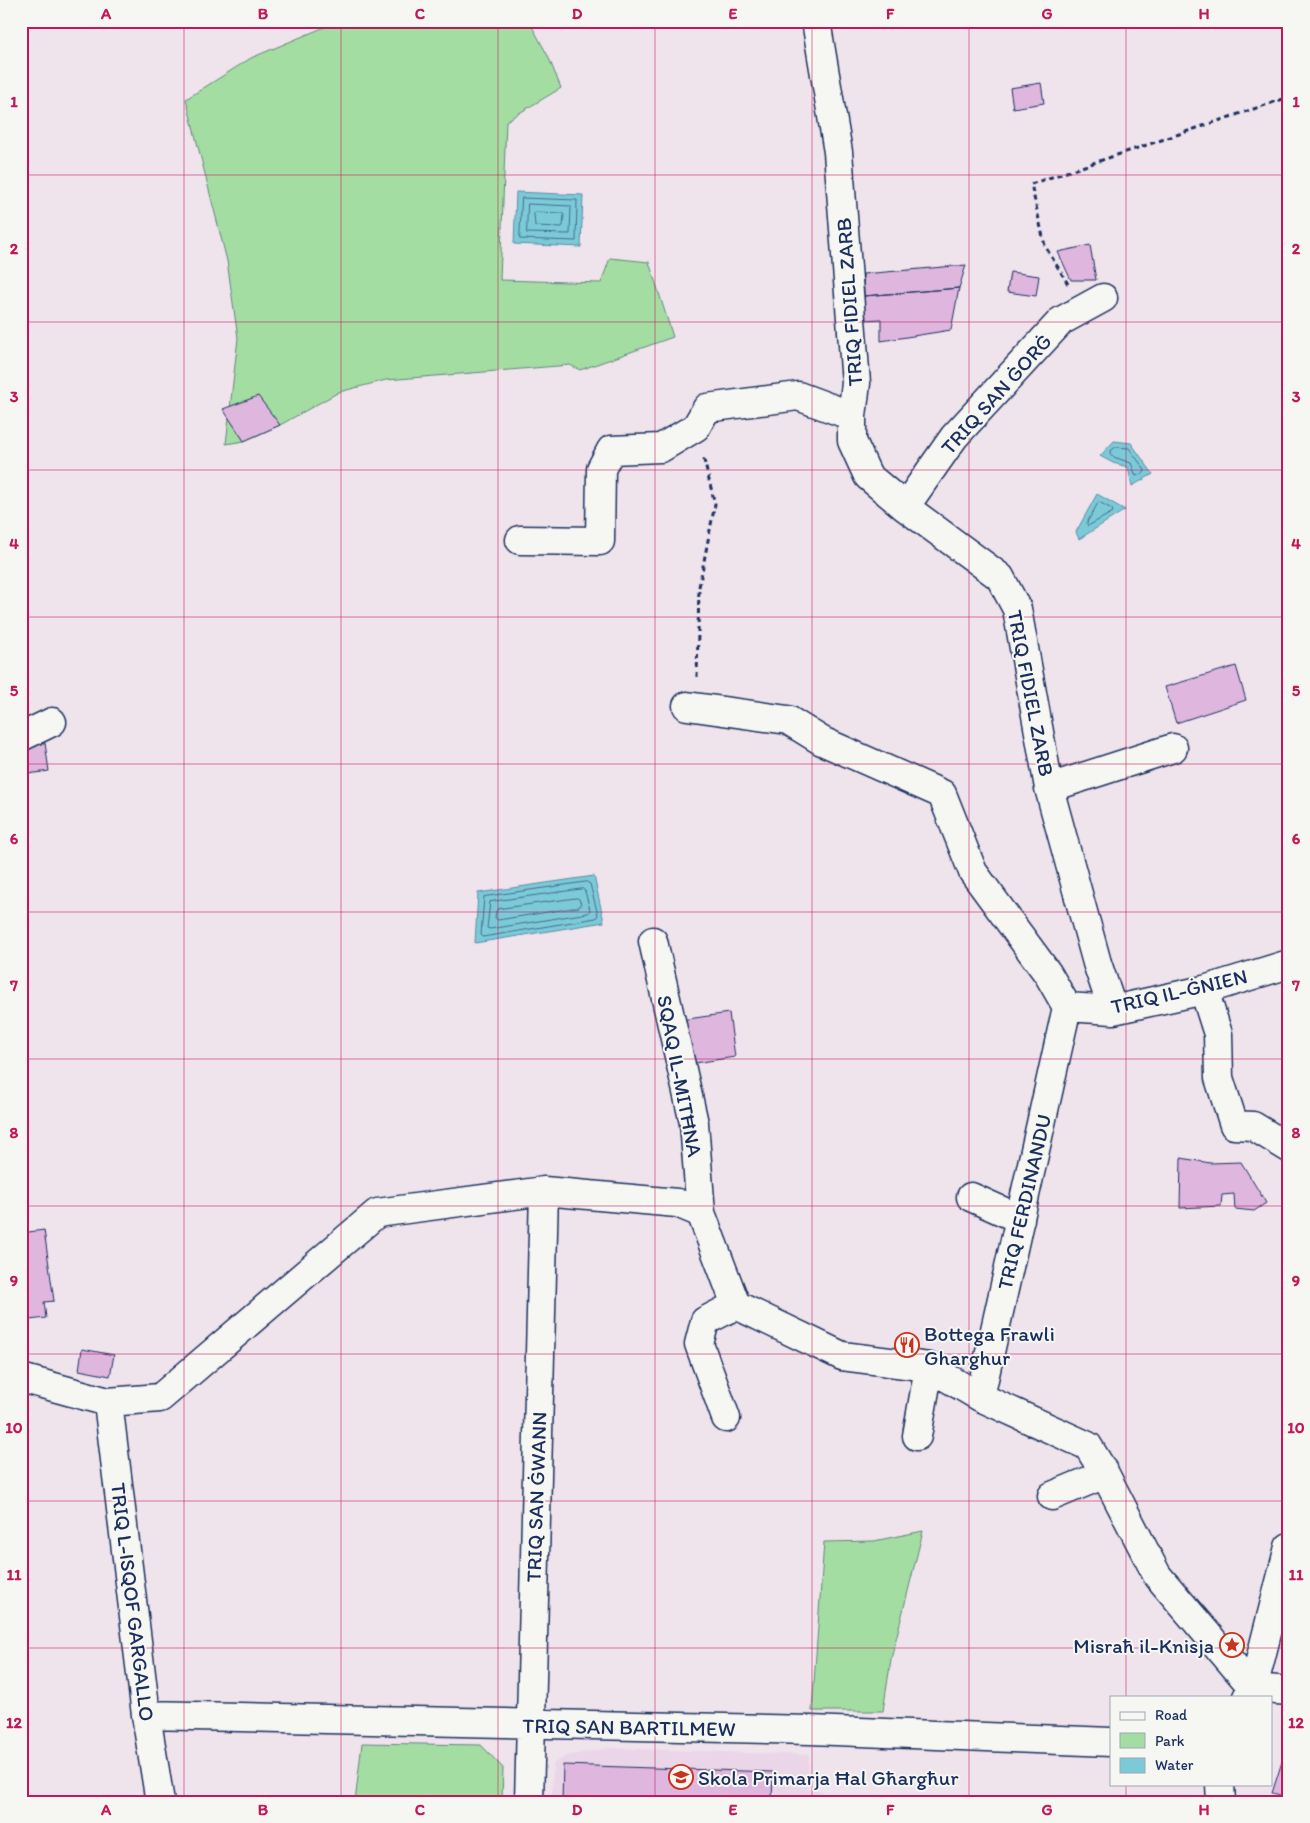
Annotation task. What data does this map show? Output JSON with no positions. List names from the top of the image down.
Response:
{
  "streets": {
    "street": [
      "TRIQ FIDIEL ZARB",
      "TRIQ SAN ĠORĠ",
      "TRIQ IL-ĠNIEN",
      "SQAQ IL-MITĦNA",
      "TRIQ FERDINANDU",
      "TRIQ SAN ĠWANN",
      "TRIQ L-ISQOF GARGALLO",
      "TRIQ SAN BARTILMEW"
    ]
  },
  "crossings": [
    ["TRIQ FIDIEL ZARB", "TRIQ SAN ĠORĠ"],
    ["TRIQ FIDIEL ZARB", "TRIQ IL-ĠNIEN"],
    ["TRIQ IL-ĠNIEN", "TRIQ FERDINANDU"],
    ["TRIQ SAN ĠWANN", "TRIQ SAN BARTILMEW"],
    ["TRIQ L-ISQOF GARGALLO", "TRIQ SAN BARTILMEW"]
  ],
  "places": {
    "restaurant": ["Bottega Frawli Gharghur"],
    "place": ["Misraħ il-Knisja"],
    "school or university": ["Skola Primarja Ħal Għargħur"]
  },
  "legend": ["Road", "Park", "Water"],
  "grid": {
    "columns": [
      "A",
      "B",
      "C",
      "D",
      "E",
      "F",
      "G",
      "H"
    ],
    "rows": [
      "1",
      "2",
      "3",
      "4",
      "5",
      "6",
      "7",
      "8",
      "9",
      "10",
      "11",
      "12"
    ]
  }
}
